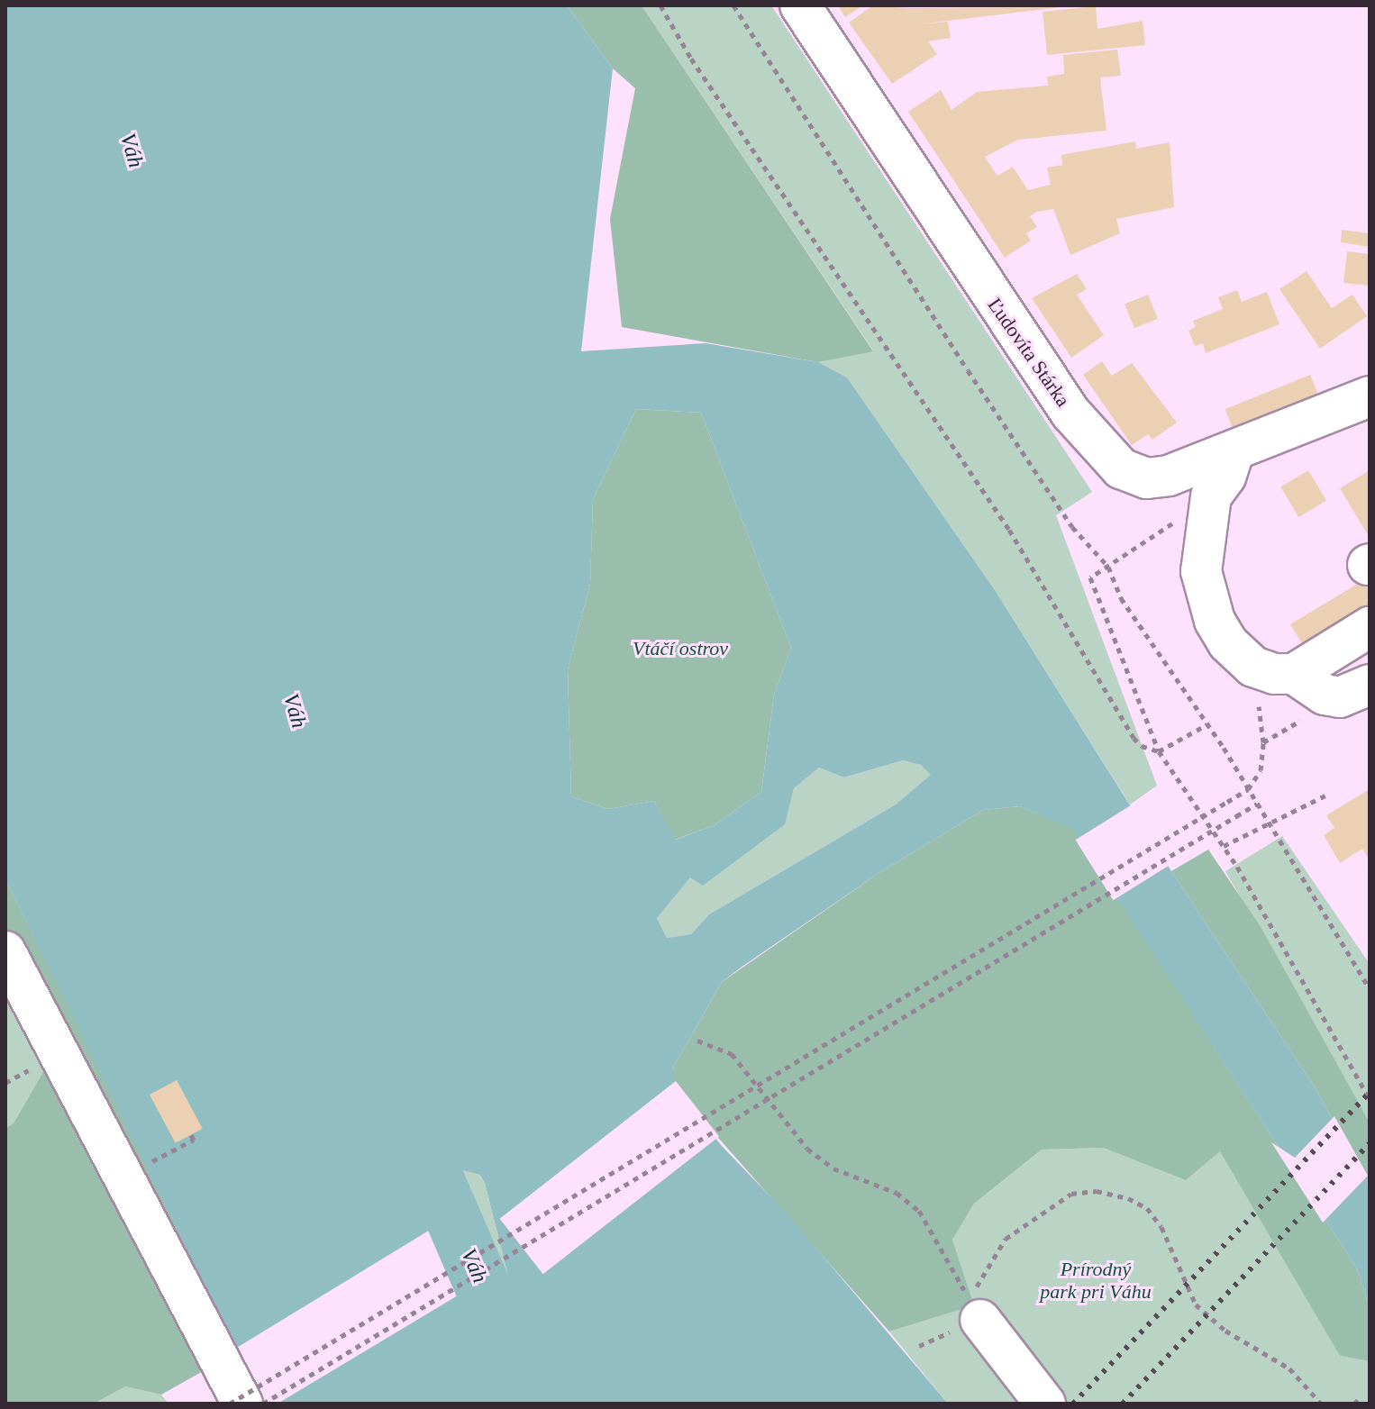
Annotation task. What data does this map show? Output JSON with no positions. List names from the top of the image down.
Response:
{
  "streets": {
    "street": ["Ľudovíta Stárka"]
  },
  "water": ["Váh"],
  "parks": ["Vtáčí ostrov", "Prírodný park pri Váhu"]
}
